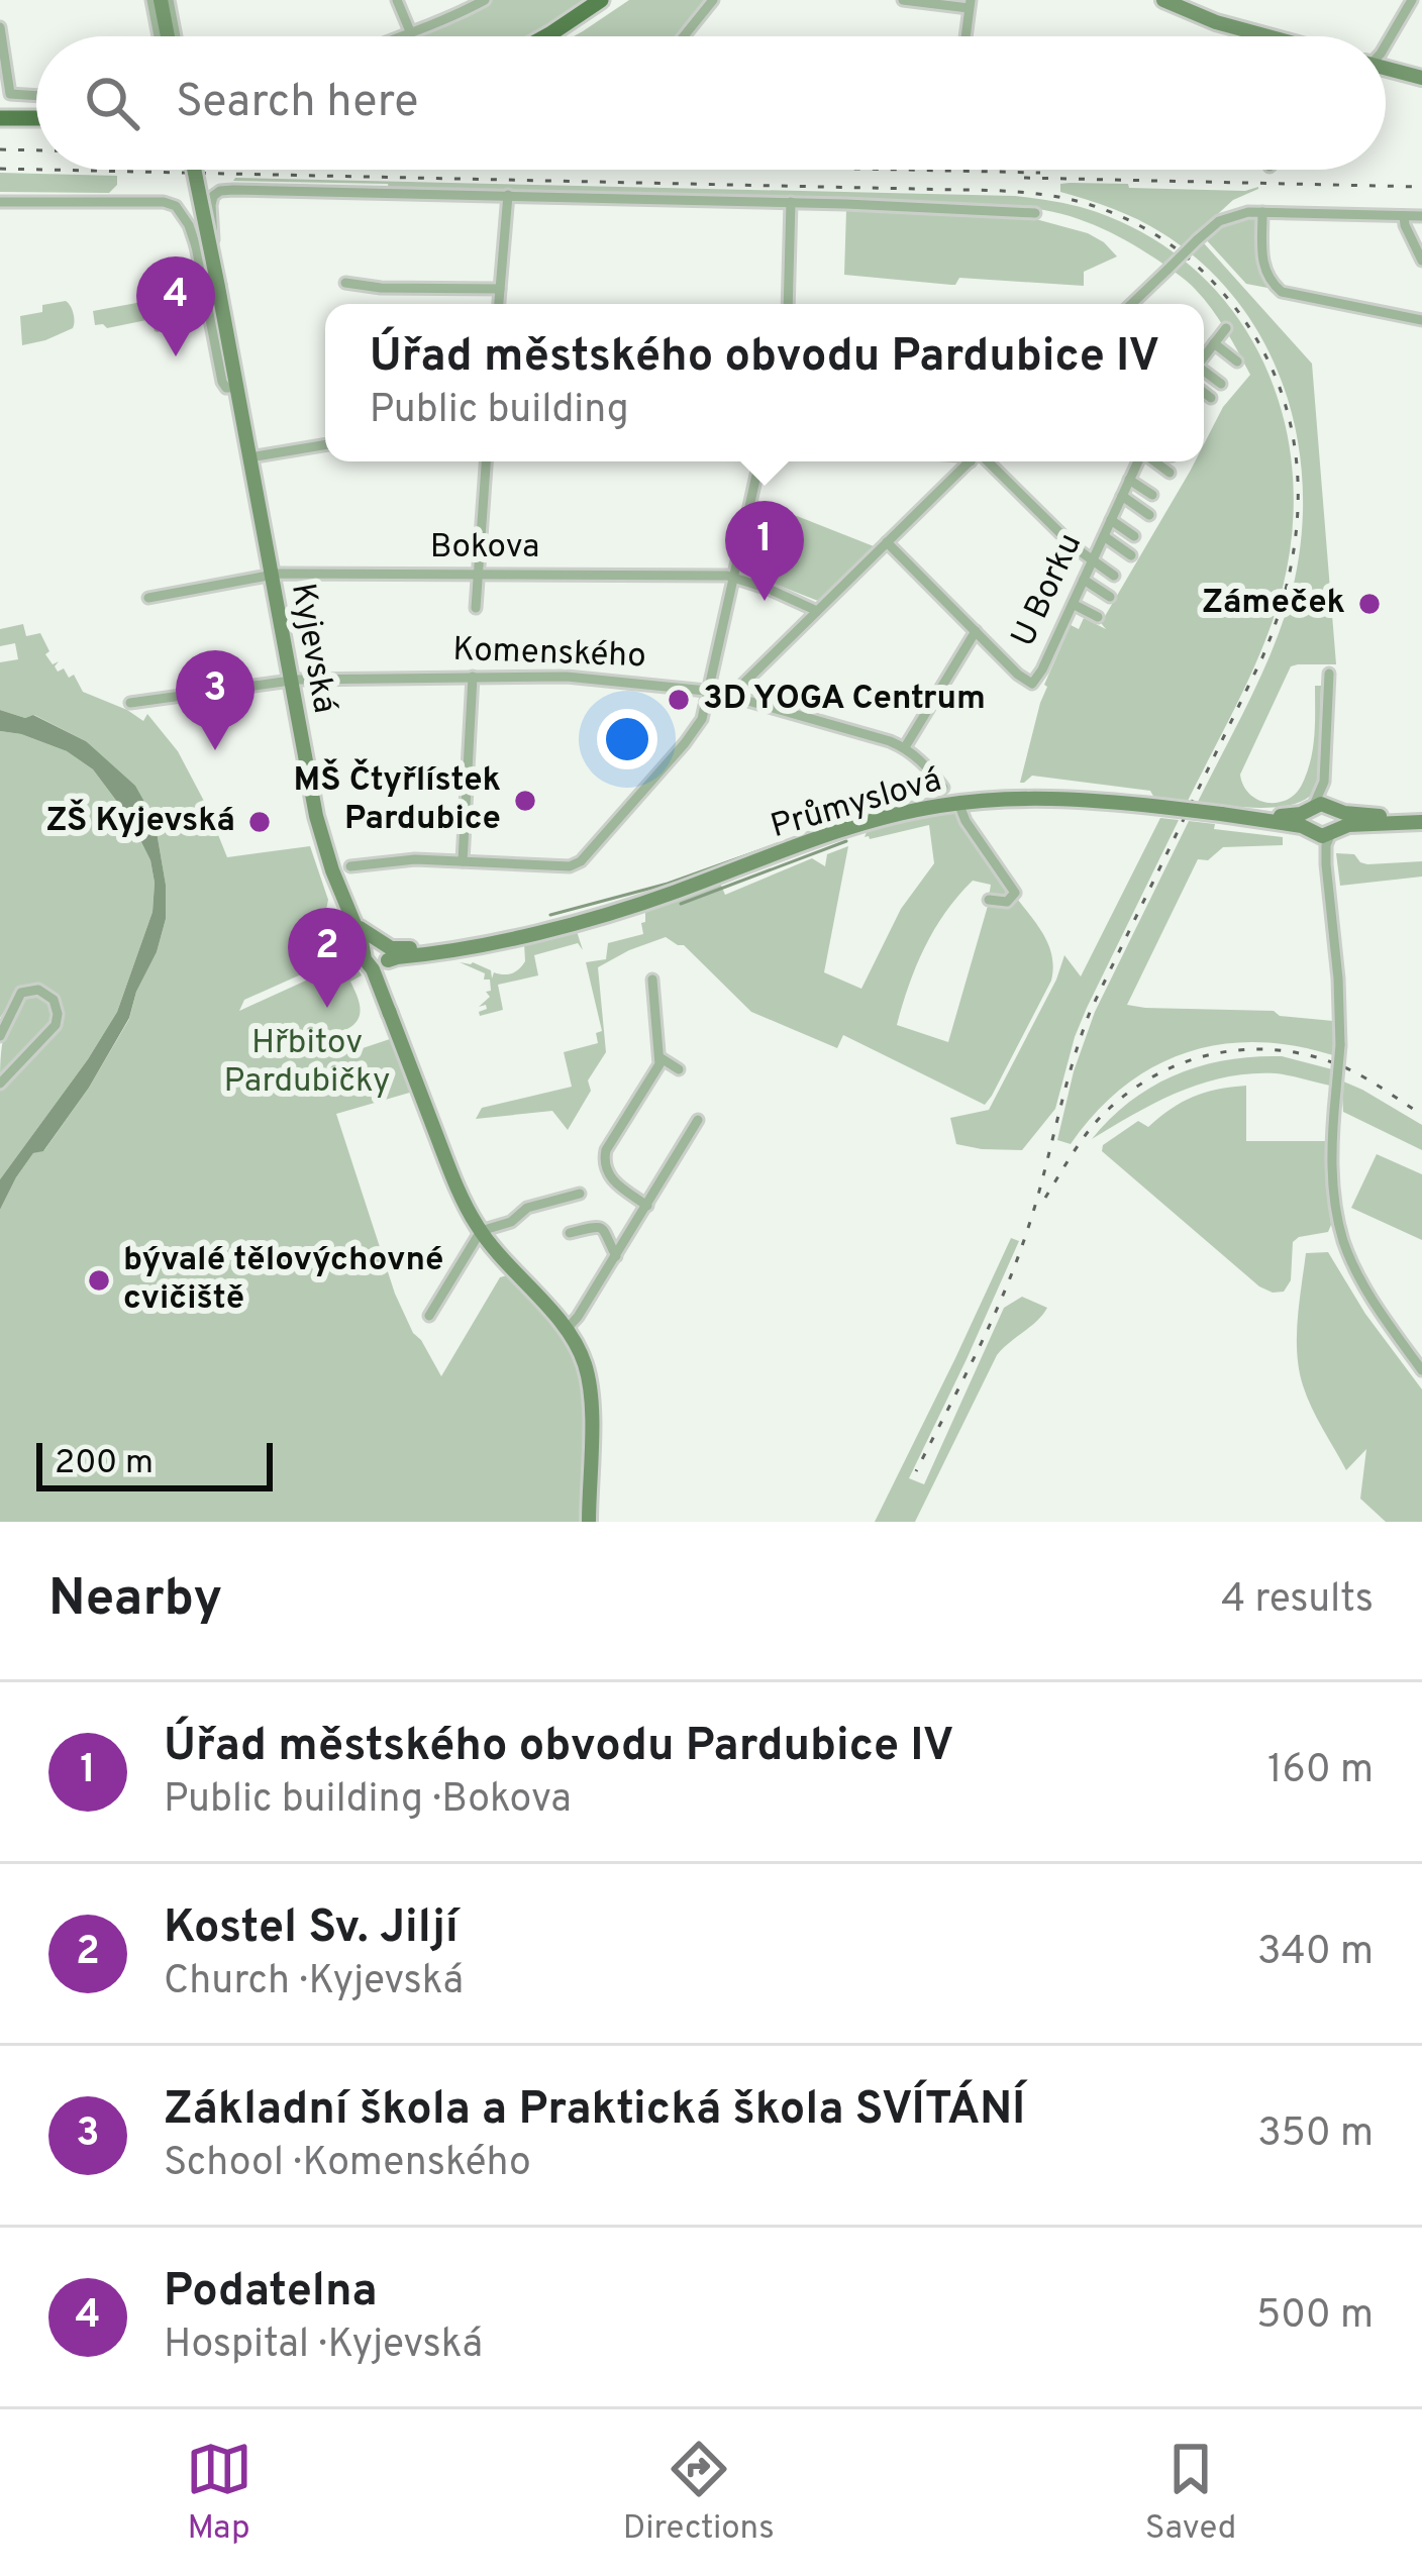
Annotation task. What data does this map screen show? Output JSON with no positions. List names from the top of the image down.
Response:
{
  "streets": {
    "street": [
      "Bokova",
      "U Borku",
      "Kyjevská",
      "Komenského",
      "Průmyslová"
    ]
  },
  "crossings": [
    ["Bokova", "Kyjevská"],
    ["Kyjevská", "Komenského"],
    ["Kyjevská", "Průmyslová"]
  ],
  "parks": ["Hřbitov Pardubičky"],
  "places": [
    "Zámeček",
    "3D YOGA Centrum",
    "MŠ Čtyřlístek Pardubice",
    "ZŠ Kyjevská",
    "bývalé tělovýchovné cvičiště"
  ],
  "scale_bar": "200 m",
  "page": {
    "search": "Search here",
    "pins": [
      "4",
      "1",
      "3",
      "2"
    ],
    "popup": ["Úřad městského obvodu Pardubice IV", "Public building"],
    "scale": "200 m",
    "heading": ["Nearby", "4 results"],
    "list": [
      {
        "mark": "1",
        "name": "Úřad městského obvodu Pardubice IV",
        "note": "Public building · Bokova",
        "value": "160 m"
      },
      {
        "mark": "2",
        "name": "Kostel Sv. Jiljí",
        "note": "Church · Kyjevská",
        "value": "340 m"
      },
      {
        "mark": "3",
        "name": "Základní škola a Praktická škola SVÍTÁNÍ",
        "note": "School · Komenského",
        "value": "350 m"
      },
      {
        "mark": "4",
        "name": "Podatelna",
        "note": "Hospital · Kyjevská",
        "value": "500 m"
      }
    ],
    "nav": ["Map", "Directions", "Saved"]
  }
}
